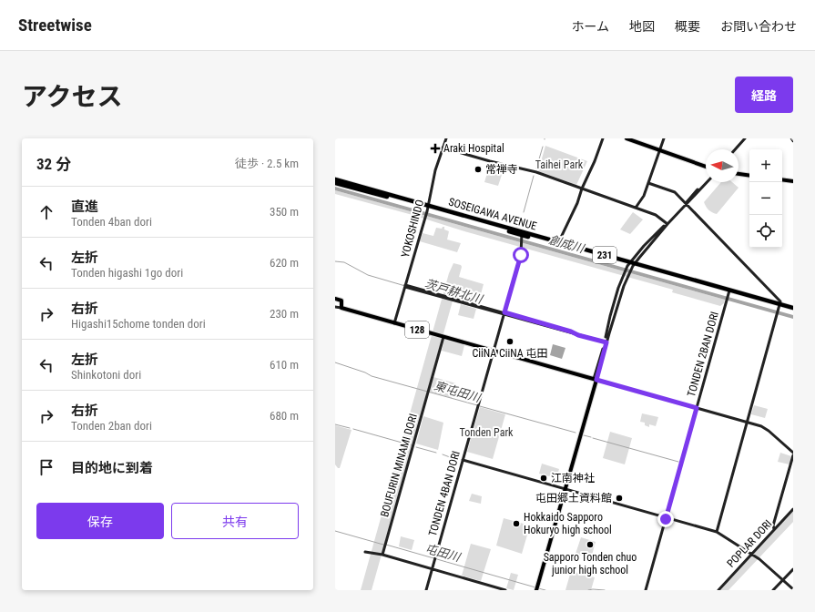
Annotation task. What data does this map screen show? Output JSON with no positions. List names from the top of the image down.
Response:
{
  "streets": {
    "highway": ["SOSEIGAWA AVENUE", "231"],
    "main road": ["128"],
    "street": [
      "YOKOSHINDO",
      "TONDEN 2BAN DORI",
      "BOUFURIN MINAMI DORI",
      "TONDEN 4BAN DORI",
      "POPLAR DORI"
    ]
  },
  "crossings": [
    ["SOSEIGAWA AVENUE", "YOKOSHINDO"],
    ["SOSEIGAWA AVENUE", "TONDEN 2BAN DORI"],
    ["SOSEIGAWA AVENUE", "TONDEN 4BAN DORI"],
    ["YOKOSHINDO", "128"],
    ["128", "BOUFURIN MINAMI DORI"],
    ["128", "TONDEN 4BAN DORI"]
  ],
  "water": [
    "創成川",
    "茨戸耕北川",
    "東屯田川",
    "屯田川"
  ],
  "parks": ["Taihei Park", "Tonden Park"],
  "places": {
    "health": ["Araki Hospital"],
    "other": [
      "常禅寺",
      "CiiNA CiiNA 屯田",
      "江南神社",
      "屯田郷土資料館",
      "Hokkaido Sapporo Hokuryo high school",
      "Sapporo Tonden chuo junior high school"
    ]
  },
  "north": "left",
  "page": {
    "header": "Streetwise",
    "nav": [
      "ホーム",
      "地図",
      "概要",
      "お問い合わせ"
    ],
    "title": "アクセス",
    "buttons": [
      "経路",
      ["保存", "共有"]
    ],
    "heading": ["32 分", "徒歩 · 2.5 km"],
    "map_buttons": ["+", "−"],
    "list": [
      ["直進", "Tonden 4ban dori", "350 m"],
      ["左折", "Tonden higashi 1go dori", "620 m"],
      ["右折", "Higashi15chome tonden dori", "230 m"],
      ["左折", "Shinkotoni dori", "610 m"],
      ["右折", "Tonden 2ban dori", "680 m"],
      "目的地に到着"
    ]
  }
}
